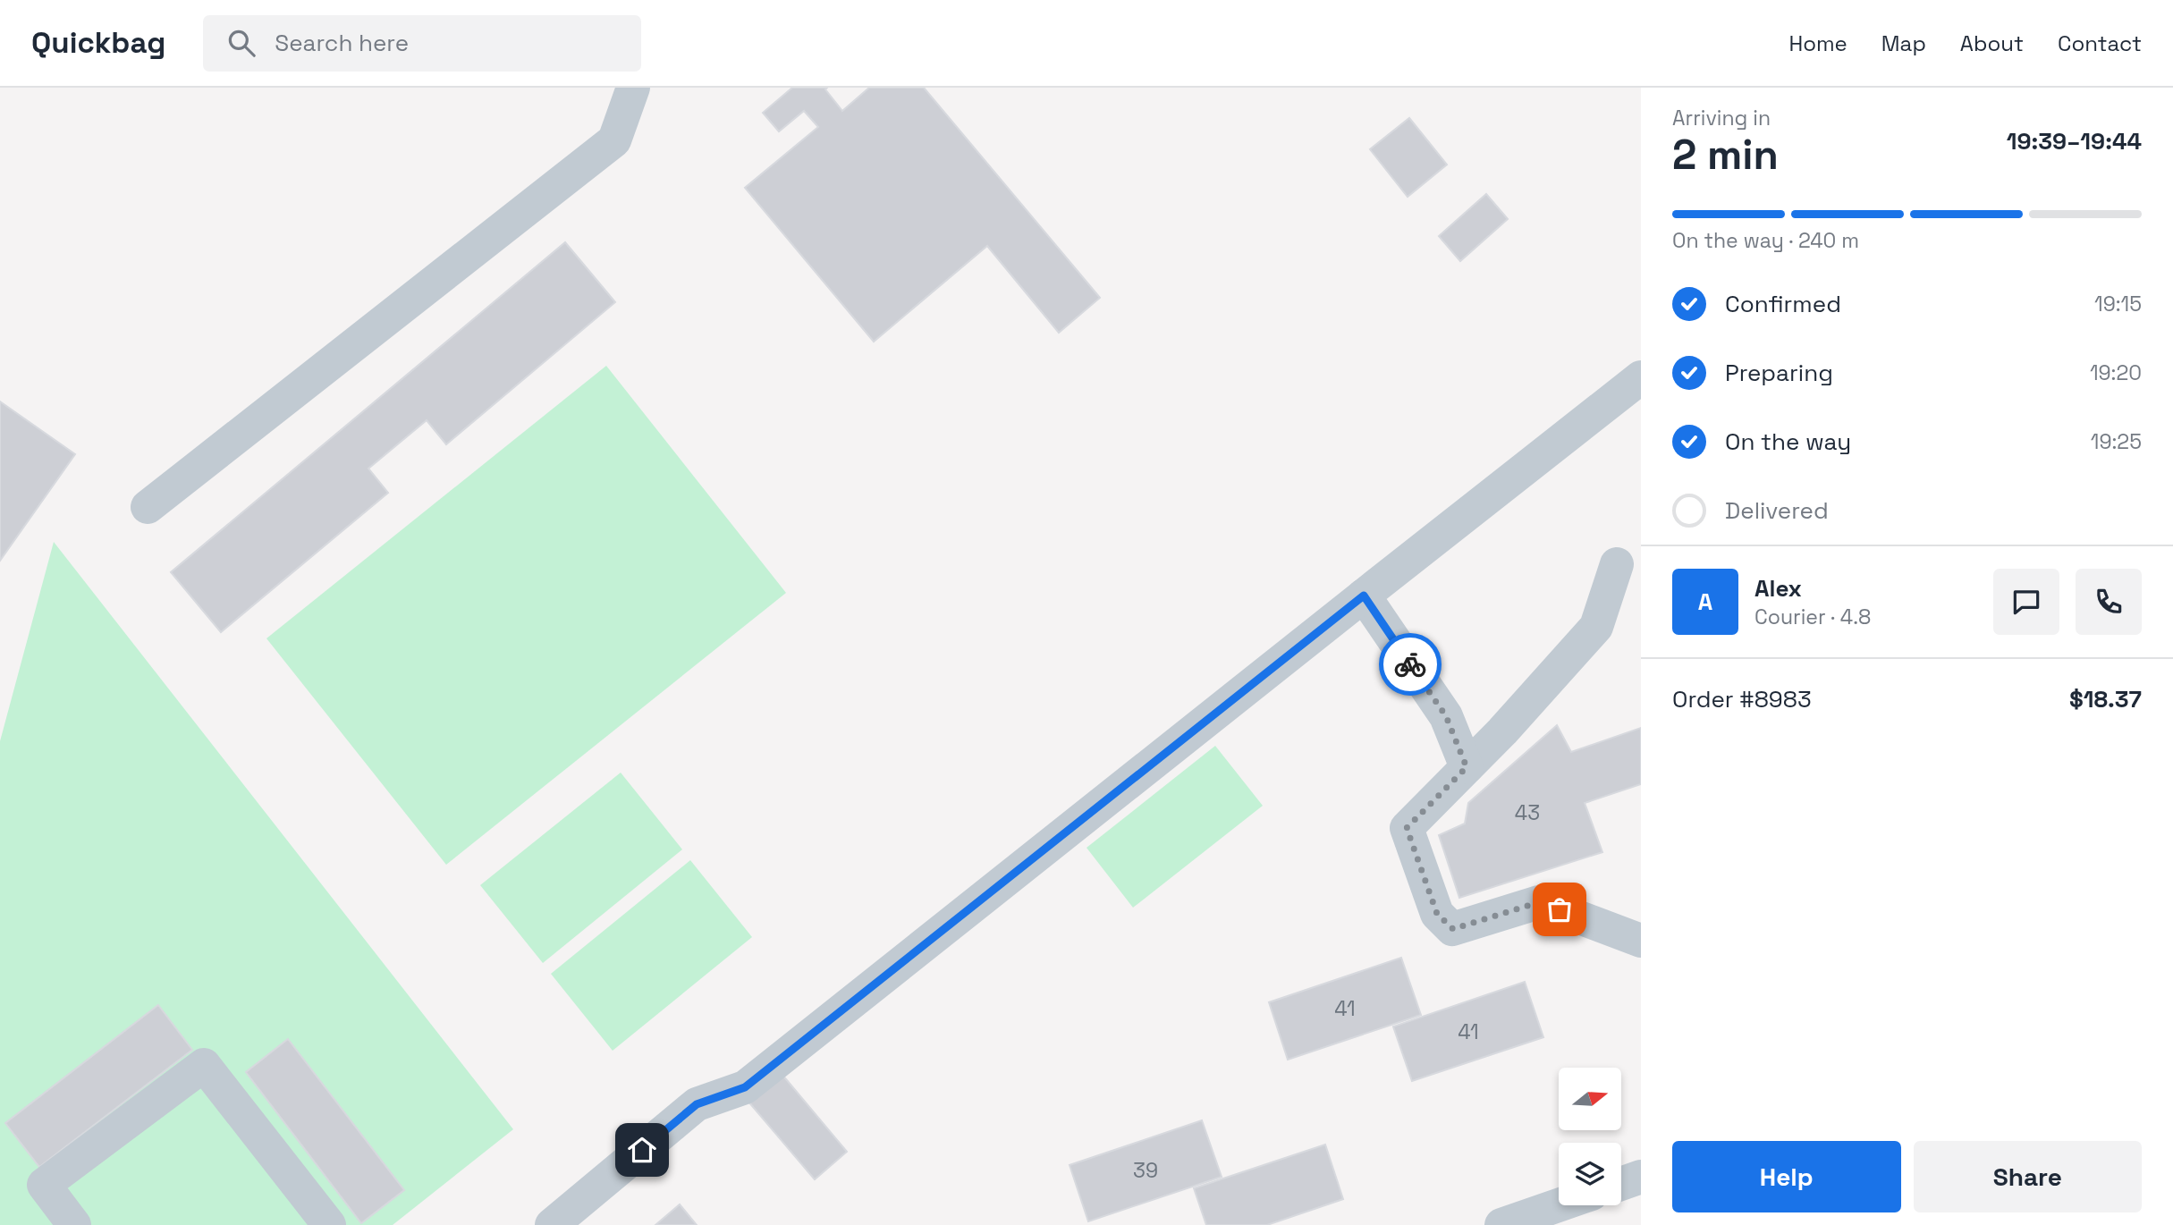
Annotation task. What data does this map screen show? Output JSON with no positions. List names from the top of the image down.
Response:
{
  "house_numbers": [
    "43",
    "41",
    "41",
    "39"
  ],
  "north": "right",
  "page": {
    "header": "Quickbag",
    "search": "Search here",
    "nav": [
      "Home",
      "Map",
      "About",
      "Contact"
    ],
    "heading": ["2 min", "Arriving in", "19:39–19:44"],
    "panel": [
      "Alex",
      "Courier · 4.8",
      "Order #8983",
      "$18.37"
    ],
    "bar": "On the way · 240 m",
    "list": [
      ["Confirmed", "19:15"],
      ["Preparing", "19:20"],
      ["On the way", "19:25"],
      "Delivered"
    ],
    "round": "A",
    "buttons": ["Help", "Share"]
  }
}
